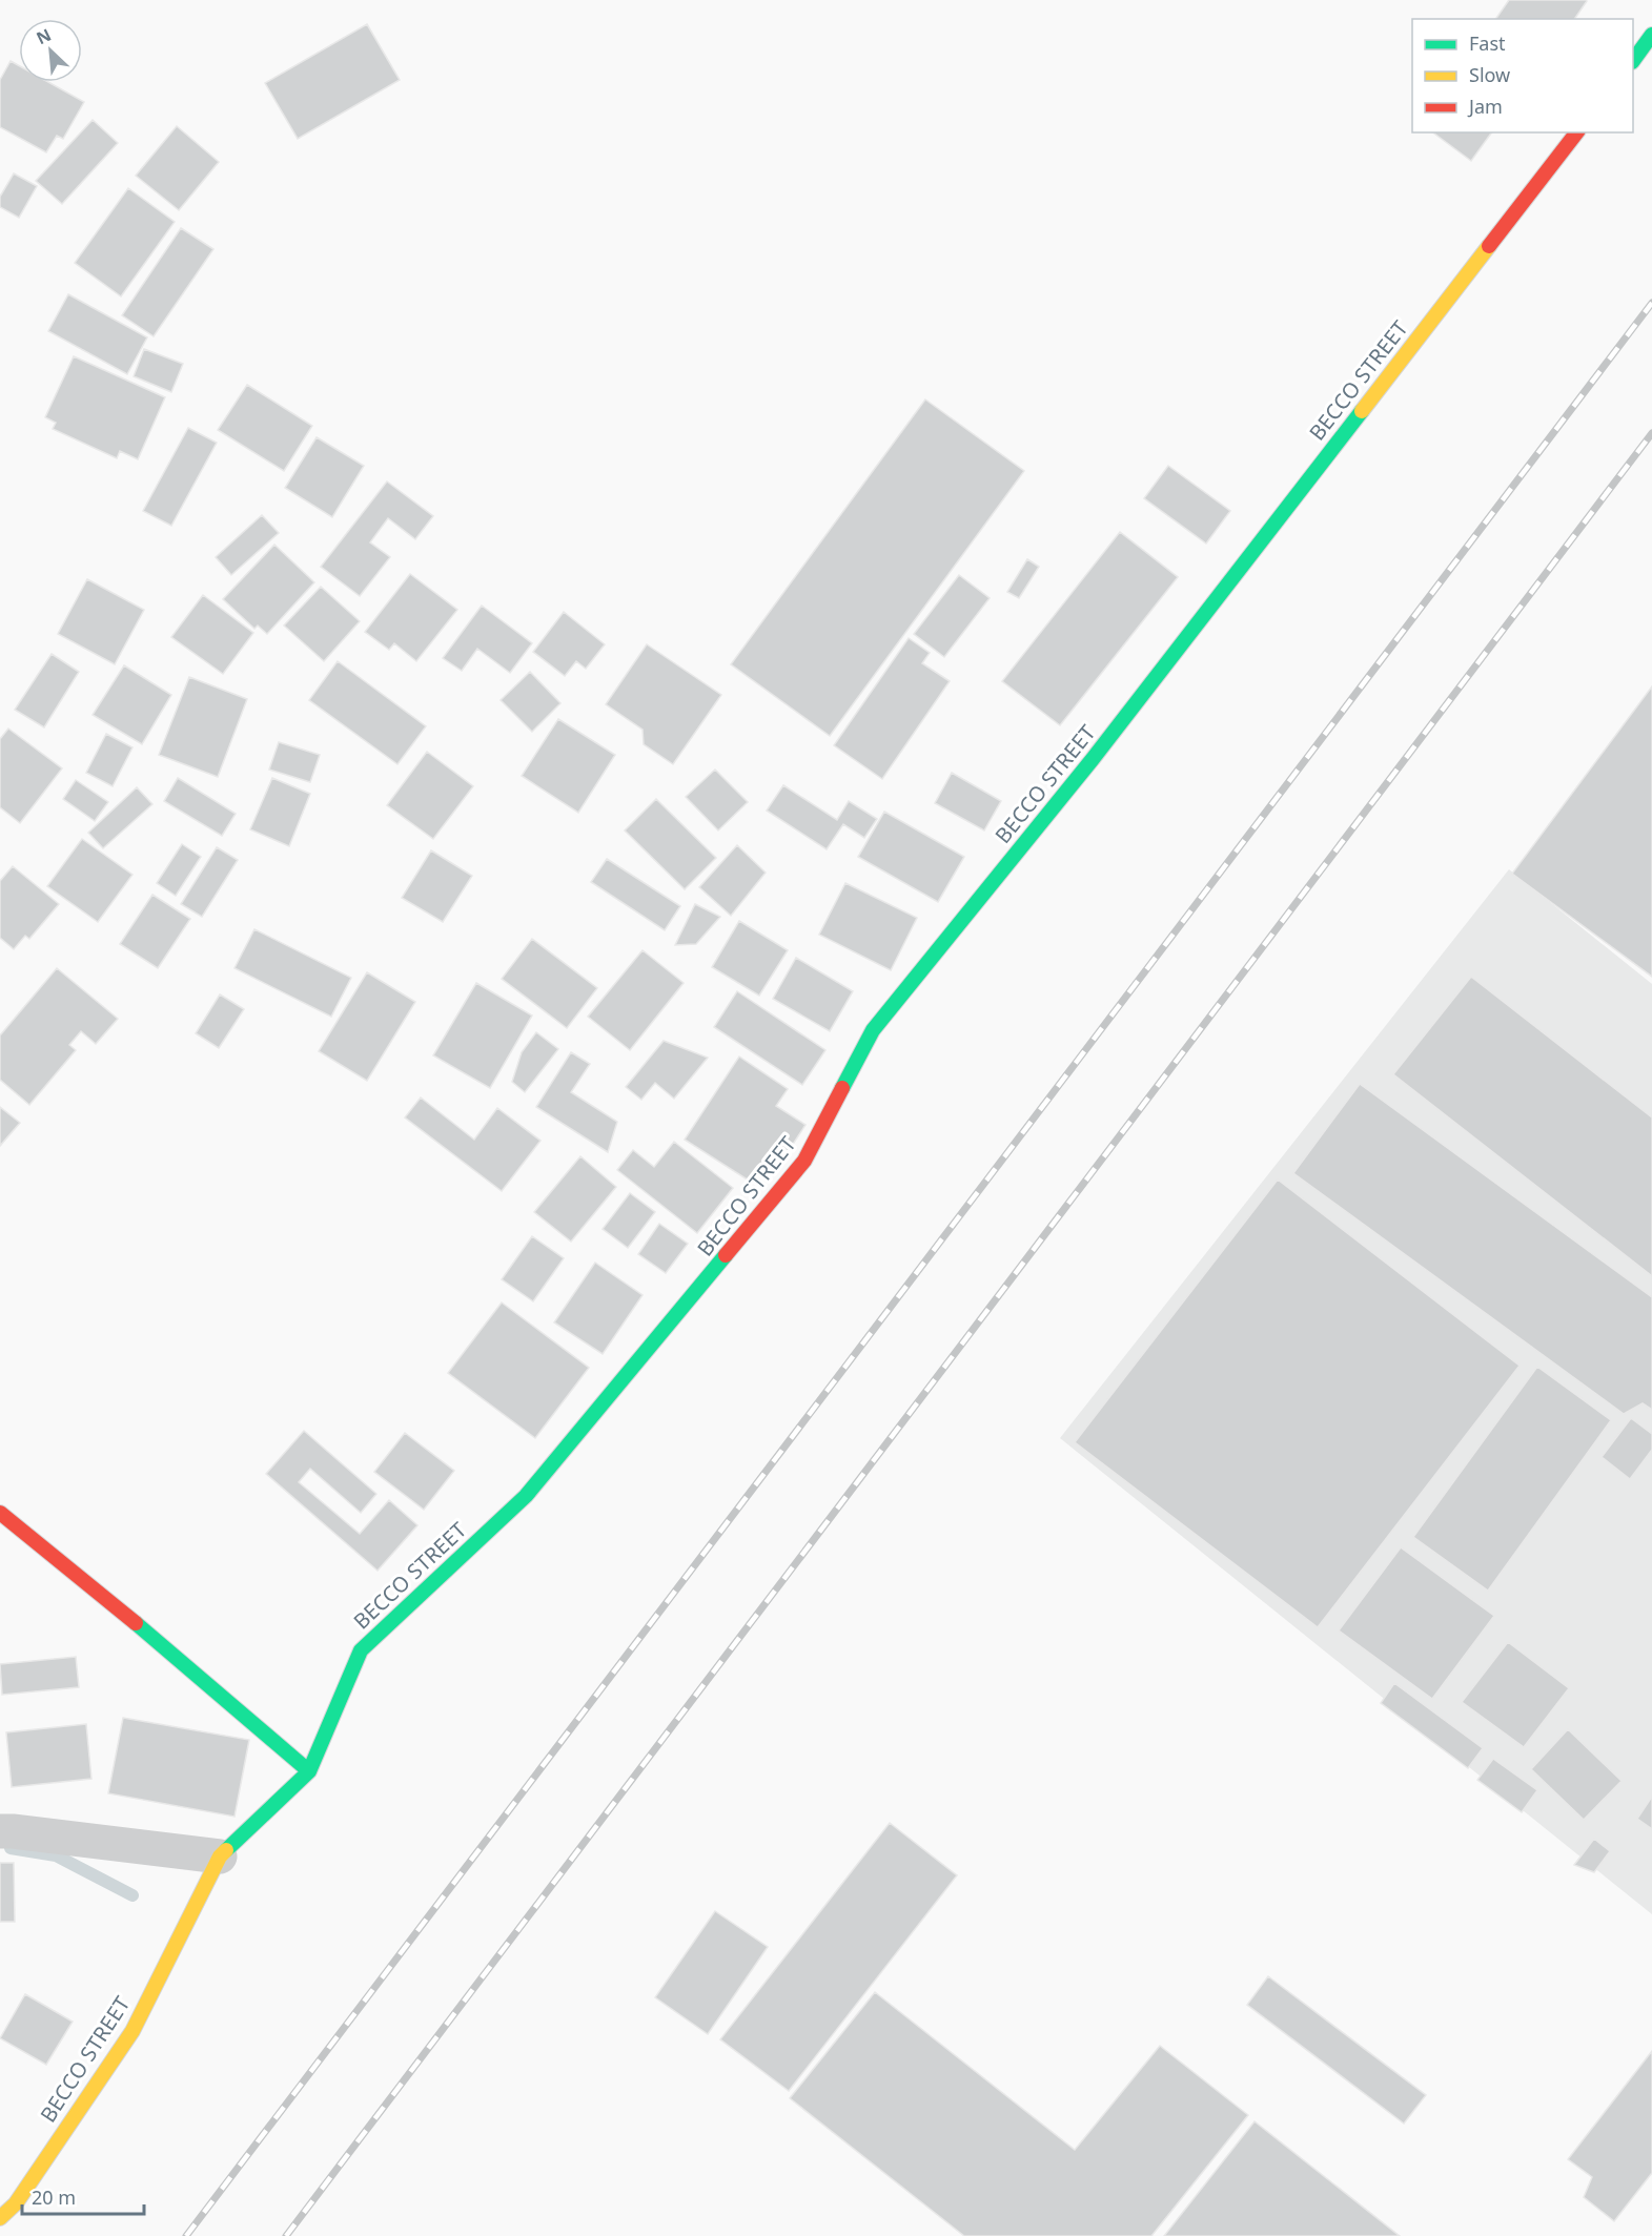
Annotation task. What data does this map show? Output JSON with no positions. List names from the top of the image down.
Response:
{
  "streets": {
    "street": ["BECCO STREET"]
  },
  "legend": ["Fast", "Slow", "Jam"],
  "scale_bar": "20 m",
  "north": "top left"
}
